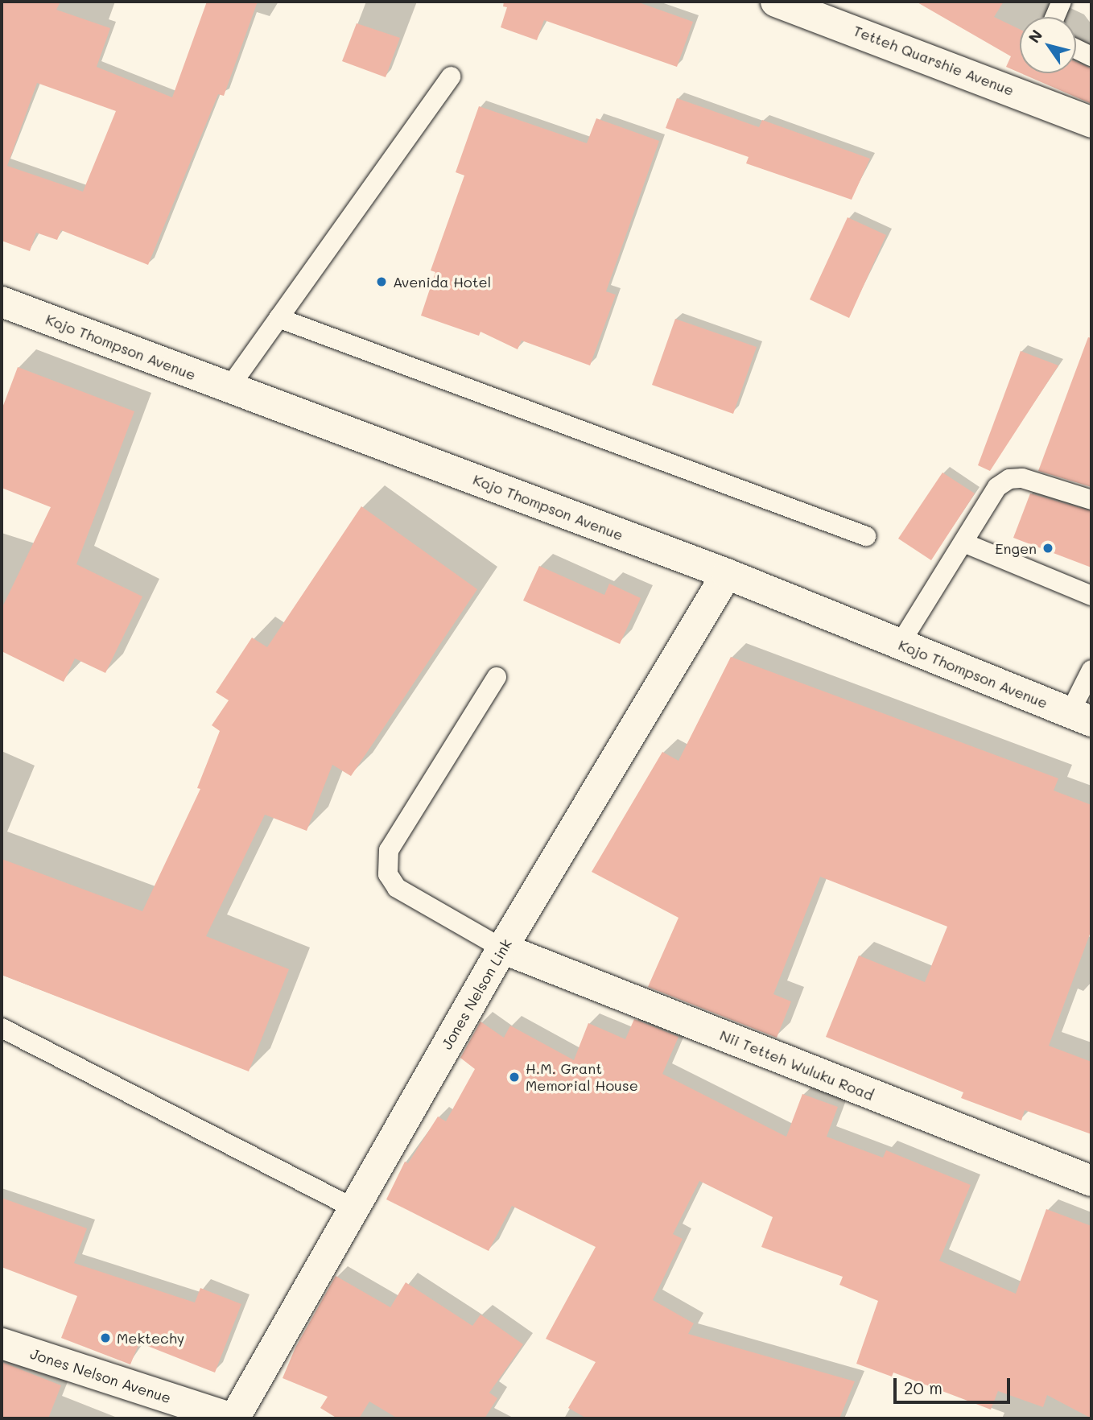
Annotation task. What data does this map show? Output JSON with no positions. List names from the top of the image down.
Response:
{
  "streets": {
    "street": [
      "Tetteh Quarshie Avenue",
      "Kojo Thompson Avenue",
      "Jones Nelson Link",
      "Nii Tetteh Wuluku Road",
      "Jones Nelson Avenue"
    ]
  },
  "crossings": [
    ["Kojo Thompson Avenue", "Jones Nelson Link"],
    ["Jones Nelson Link", "Nii Tetteh Wuluku Road"],
    ["Jones Nelson Link", "Jones Nelson Avenue"]
  ],
  "places": [
    "Avenida Hotel",
    "Engen",
    "H.M. Grant Memorial House",
    "Mektechy"
  ],
  "scale_bar": "20 m",
  "north": "top left"
}
